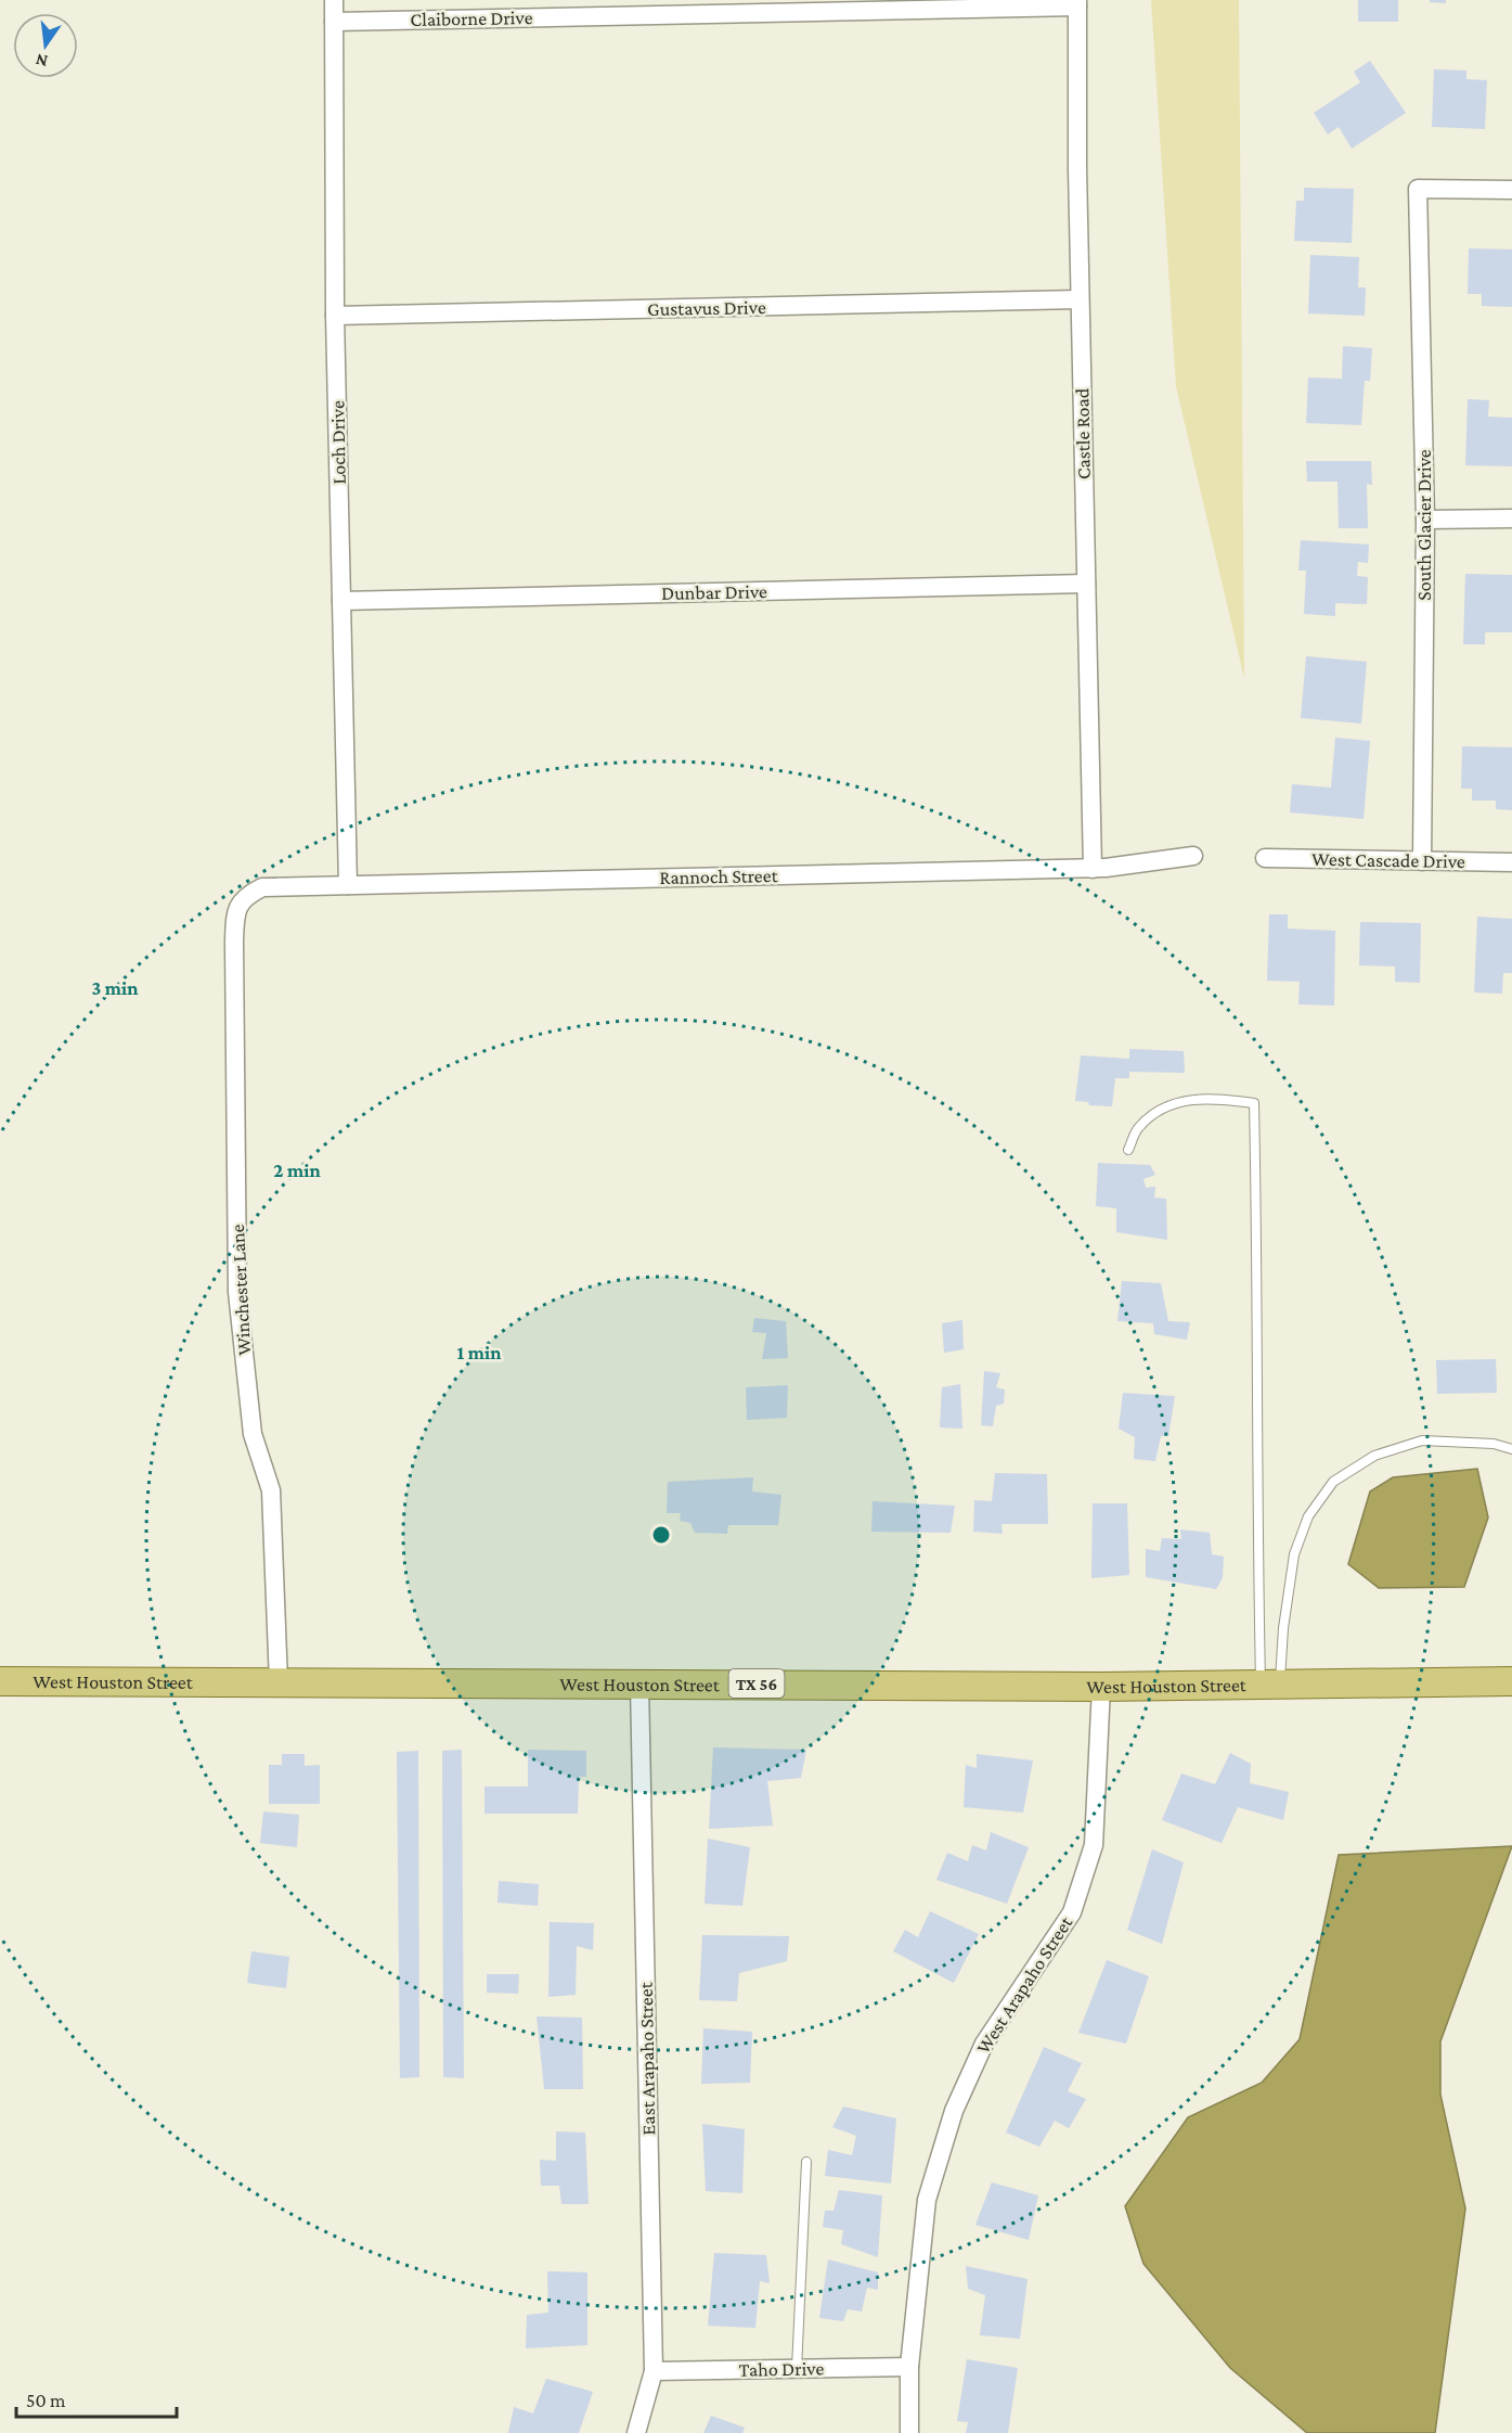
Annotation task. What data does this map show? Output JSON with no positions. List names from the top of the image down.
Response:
{
  "streets": {
    "main road": ["West Houston Street", "TX 56"],
    "street": [
      "Claiborne Drive",
      "Gustavus Drive",
      "Castle Road",
      "Loch Drive",
      "South Glacier Drive",
      "Dunbar Drive",
      "West Cascade Drive",
      "Rannoch Street",
      "Winchester Lane",
      "West Arapaho Street",
      "East Arapaho Street",
      "Taho Drive"
    ]
  },
  "crossings": [
    ["Claiborne Drive", "Castle Road"],
    ["Claiborne Drive", "Loch Drive"],
    ["Gustavus Drive", "Castle Road"],
    ["Gustavus Drive", "Loch Drive"],
    ["Castle Road", "Dunbar Drive"],
    ["Castle Road", "Rannoch Street"],
    ["Loch Drive", "Dunbar Drive"],
    ["Loch Drive", "Rannoch Street"],
    ["South Glacier Drive", "West Cascade Drive"],
    ["Rannoch Street", "Winchester Lane"],
    ["Winchester Lane", "West Houston Street"],
    ["West Houston Street", "West Arapaho Street"],
    ["West Houston Street", "East Arapaho Street"],
    ["West Arapaho Street", "Taho Drive"],
    ["East Arapaho Street", "Taho Drive"]
  ],
  "scale_bar": "50 m",
  "north": "bottom",
  "rings": ["3 min", "2 min", "1 min"]
}
